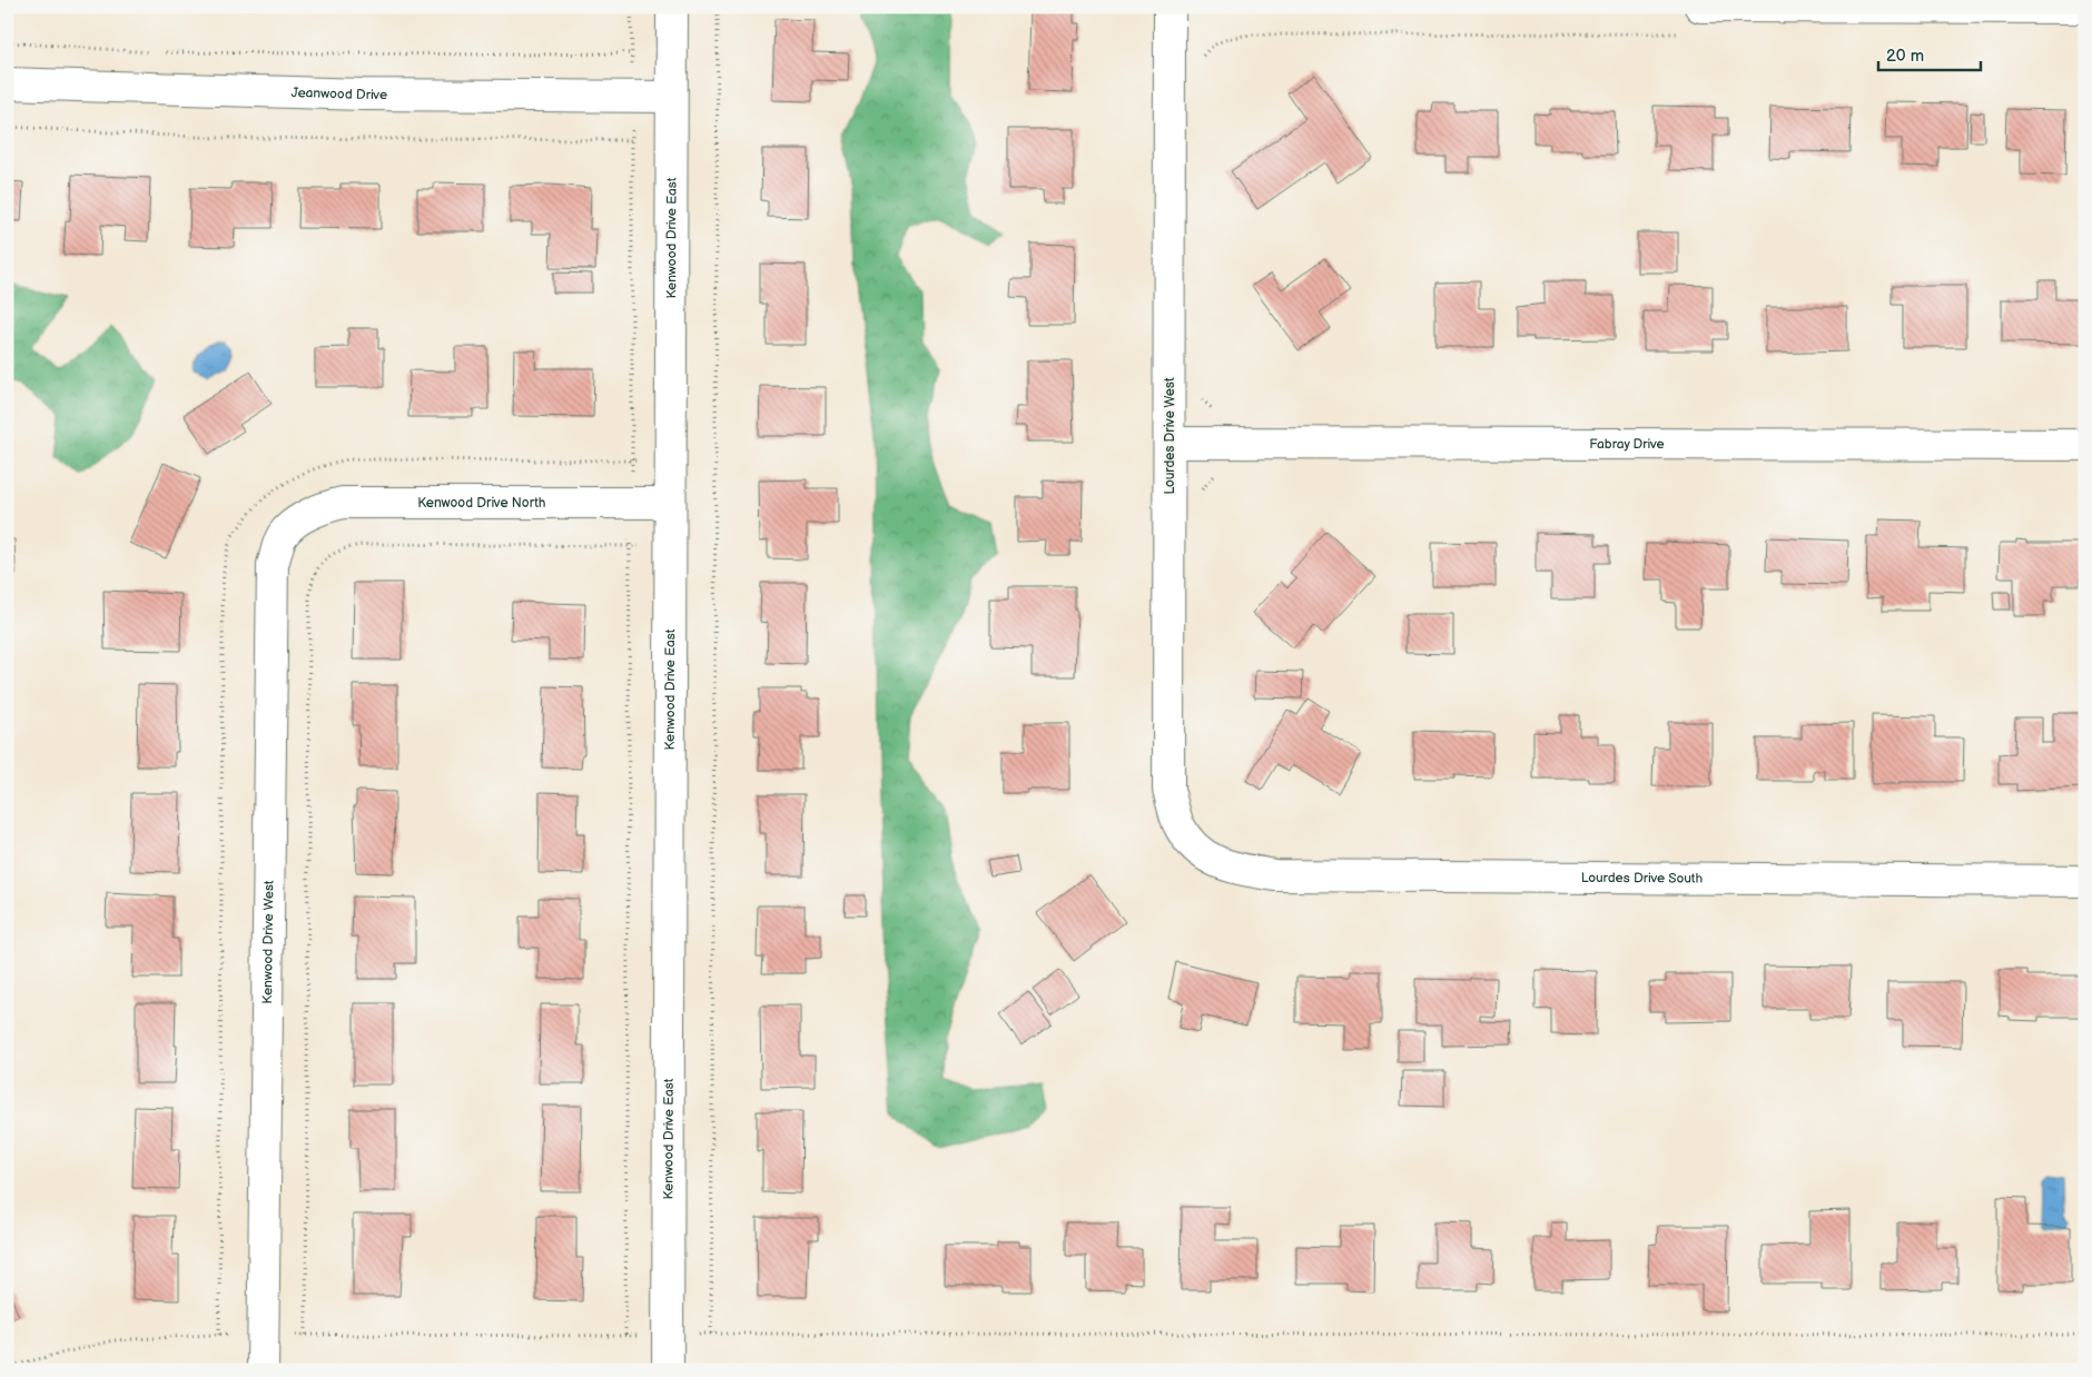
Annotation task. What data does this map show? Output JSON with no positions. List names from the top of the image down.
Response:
{
  "streets": {
    "street": [
      "Jeanwood Drive",
      "Kenwood Drive East",
      "Lourdes Drive West",
      "Fabray Drive",
      "Kenwood Drive North",
      "Lourdes Drive South",
      "Kenwood Drive West"
    ]
  },
  "crossings": [
    ["Jeanwood Drive", "Kenwood Drive East"],
    ["Kenwood Drive East", "Kenwood Drive North"],
    ["Lourdes Drive West", "Fabray Drive"],
    ["Lourdes Drive West", "Lourdes Drive South"],
    ["Kenwood Drive North", "Kenwood Drive West"]
  ],
  "scale_bar": "20 m"
}
